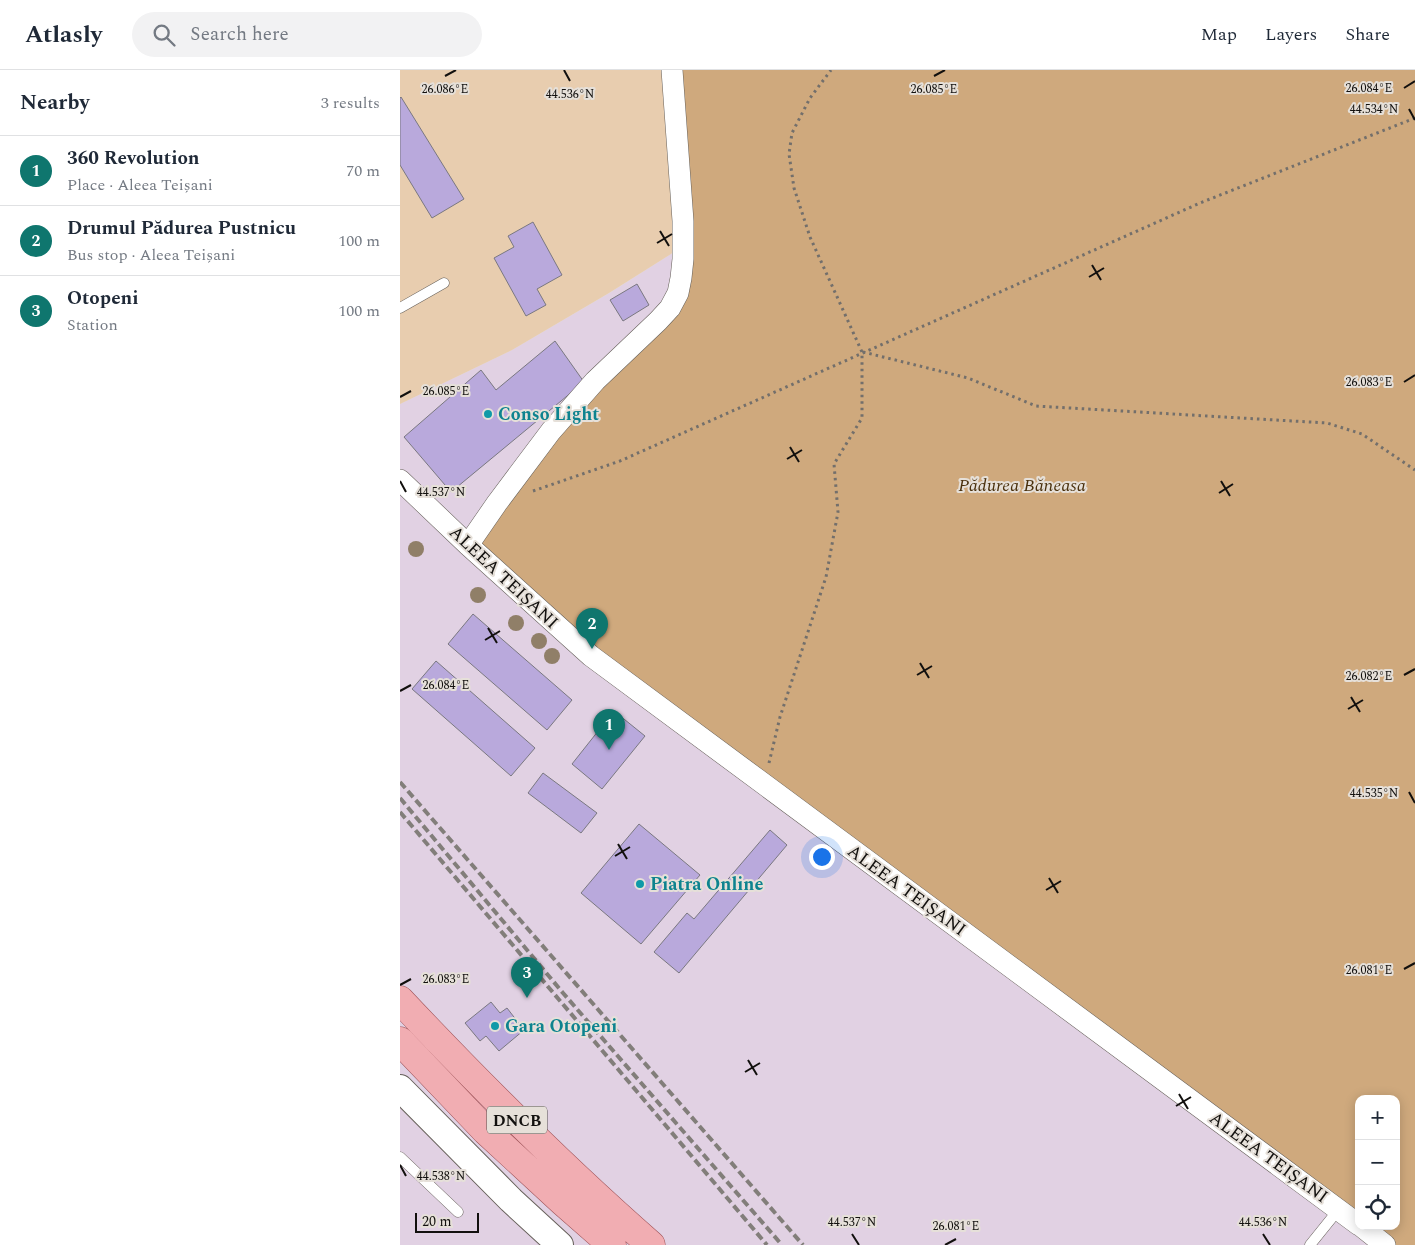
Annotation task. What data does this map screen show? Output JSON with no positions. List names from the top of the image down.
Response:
{
  "streets": {
    "main road": ["DNCB"],
    "street": ["ALEEA TEIȘANI"]
  },
  "parks": ["Pădurea Băneasa"],
  "places": ["Conso Light", "Piatra Online", "Gara Otopeni"],
  "scale_bar": "20 m",
  "page": {
    "header": "Atlasly",
    "search": "Search here",
    "nav": ["Map", "Layers", "Share"],
    "heading": ["Nearby", "3 results"],
    "list": [
      {
        "mark": "1",
        "name": "360 Revolution",
        "note": "Place · Aleea Teișani",
        "value": "70 m"
      },
      {
        "mark": "2",
        "name": "Drumul Pădurea Pustnicu",
        "note": "Bus stop · Aleea Teișani",
        "value": "100 m"
      },
      {
        "mark": "3",
        "name": "Otopeni",
        "note": "Station",
        "value": "100 m"
      }
    ],
    "pins": ["2", "1", "3"],
    "map_buttons": ["+", "−"],
    "scale": "20 m"
  },
  "coordinates": [
    "26.084°E",
    "26.085°E",
    "26.086°E",
    "44.536°N",
    "44.534°N",
    "26.083°E",
    "44.537°N",
    "26.082°E",
    "44.535°N",
    "26.081°E",
    "44.538°N"
  ]
}
